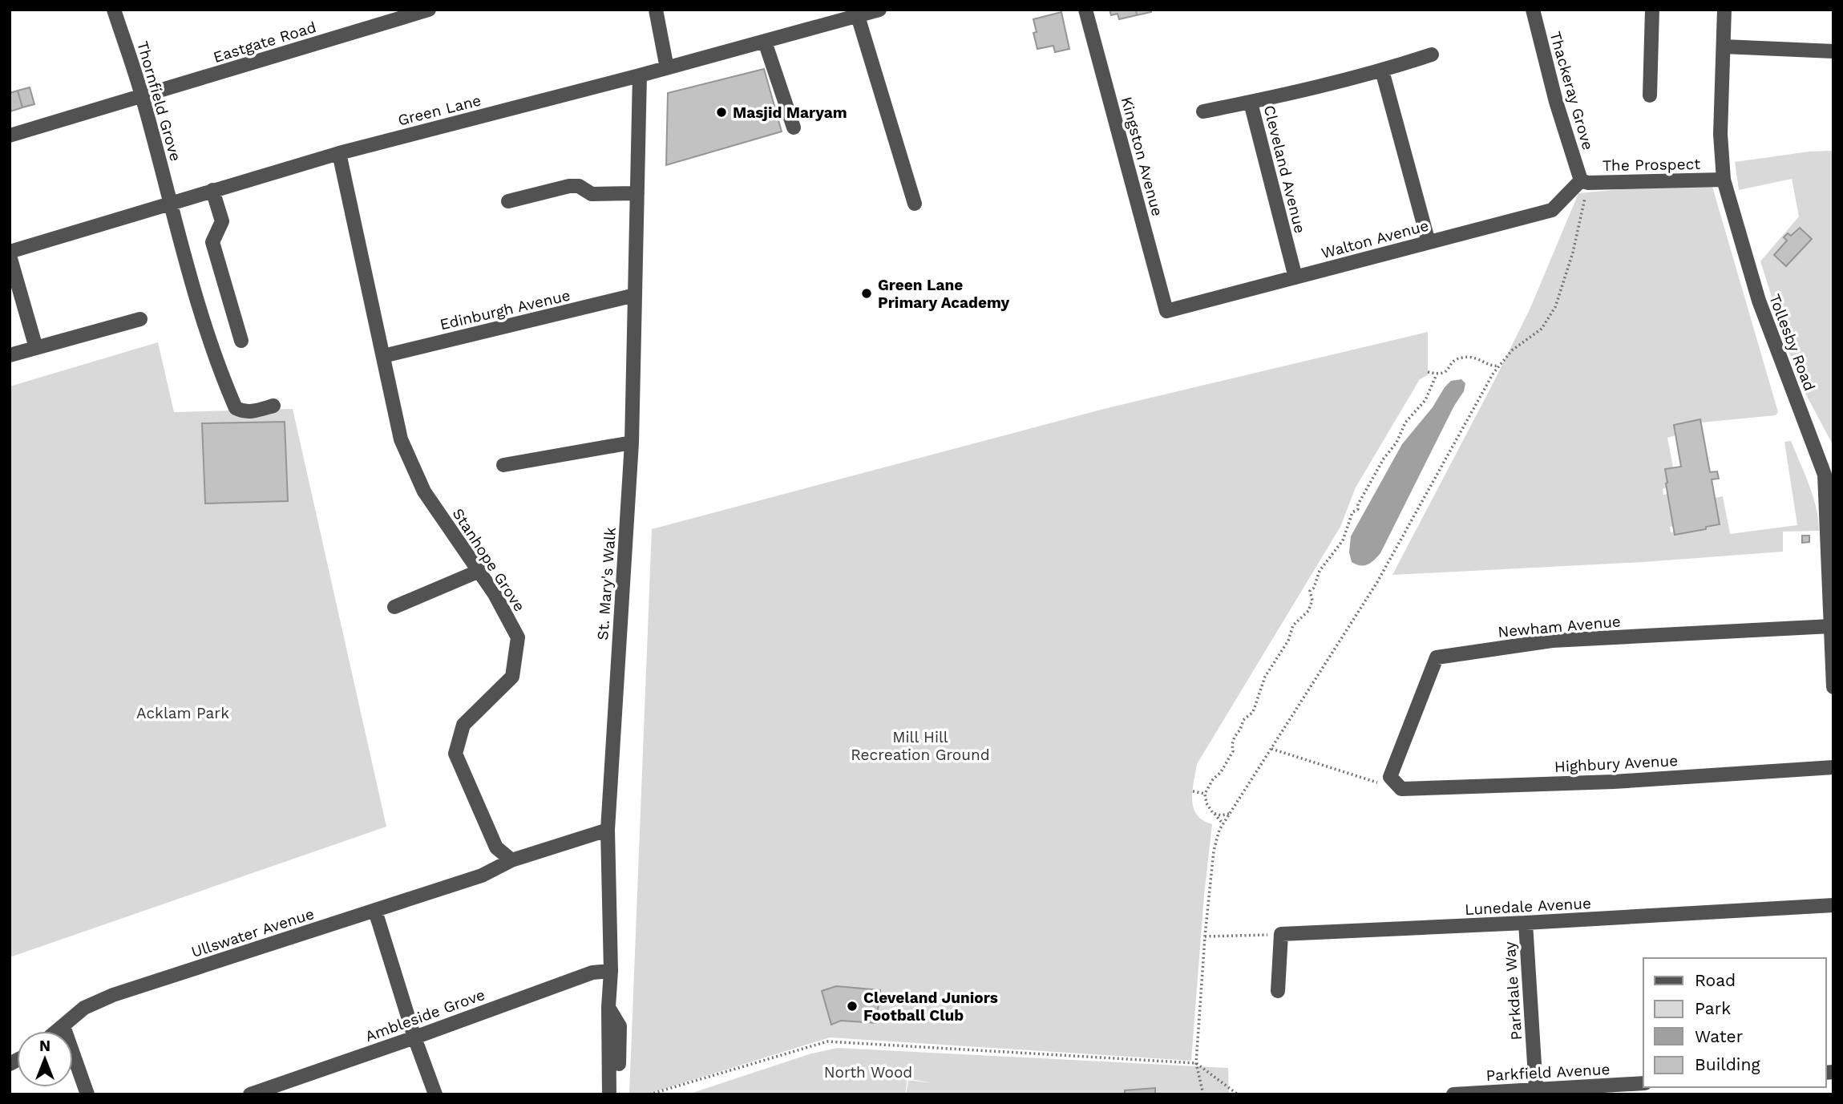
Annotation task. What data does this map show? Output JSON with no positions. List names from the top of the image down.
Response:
{
  "streets": {
    "street": [
      "Eastgate Road",
      "Thackeray Grove",
      "Thornfield Grove",
      "Green Lane",
      "Kingston Avenue",
      "The Prospect",
      "Cleveland Avenue",
      "Walton Avenue",
      "Edinburgh Avenue",
      "Tollesby Road",
      "Stanhope Grove",
      "St. Mary's Walk",
      "Newham Avenue",
      "Highbury Avenue",
      "Lunedale Avenue",
      "Ullswater Avenue",
      "Parkdale Way",
      "Ambleside Grove",
      "Parkfield Avenue"
    ]
  },
  "crossings": [
    ["Eastgate Road", "Thornfield Grove"],
    ["Thackeray Grove", "The Prospect"],
    ["Thackeray Grove", "Walton Avenue"],
    ["Thornfield Grove", "Green Lane"],
    ["Green Lane", "Stanhope Grove"],
    ["Green Lane", "St. Mary's Walk"],
    ["Kingston Avenue", "Walton Avenue"],
    ["The Prospect", "Walton Avenue"],
    ["The Prospect", "Tollesby Road"],
    ["Cleveland Avenue", "Walton Avenue"],
    ["Edinburgh Avenue", "Stanhope Grove"],
    ["Edinburgh Avenue", "St. Mary's Walk"],
    ["Tollesby Road", "Newham Avenue"],
    ["Stanhope Grove", "Ullswater Avenue"],
    ["St. Mary's Walk", "Ambleside Grove"],
    ["Newham Avenue", "Highbury Avenue"],
    ["Lunedale Avenue", "Parkdale Way"],
    ["Parkdale Way", "Parkfield Avenue"]
  ],
  "parks": ["Acklam Park", "Mill Hill Recreation Ground", "North Wood"],
  "places": ["Masjid Maryam", "Green Lane Primary Academy", "Cleveland Juniors Football Club"],
  "legend": [
    "Road",
    "Park",
    "Water",
    "Building"
  ],
  "north": "top"
}
